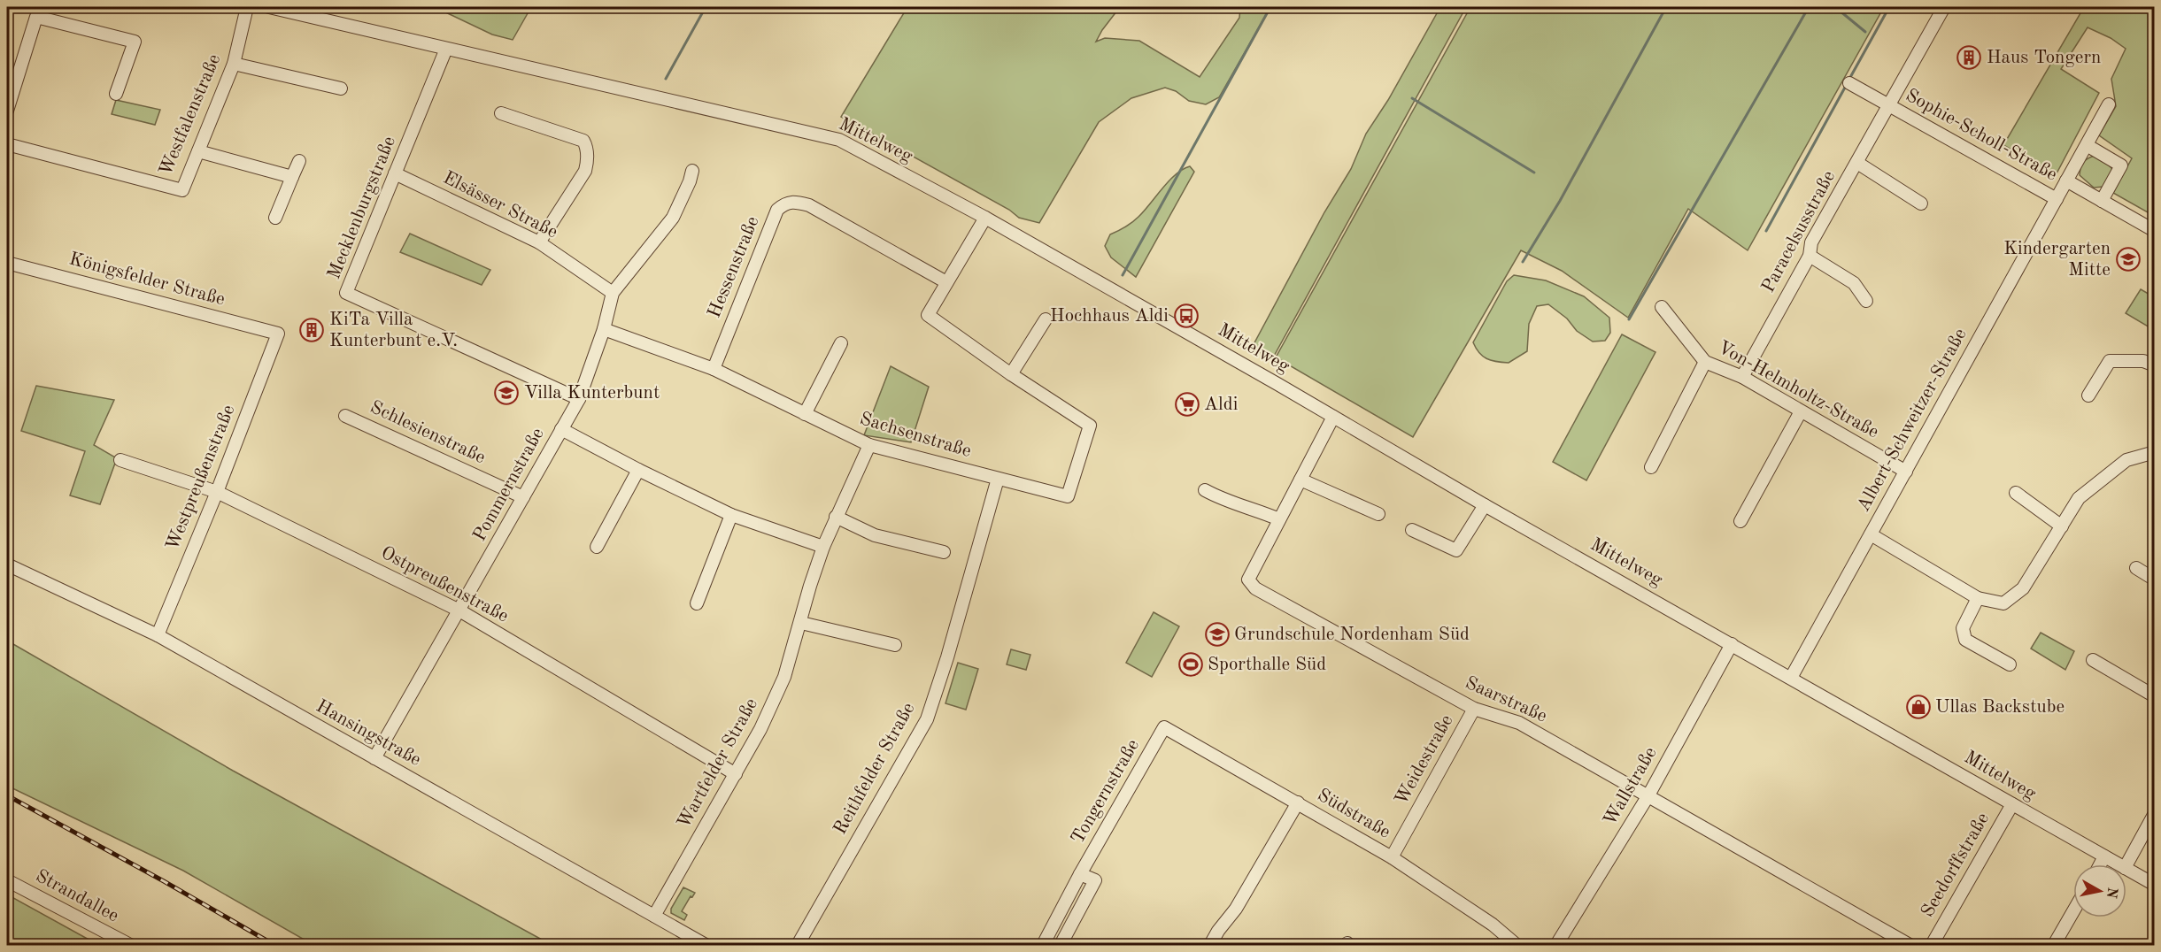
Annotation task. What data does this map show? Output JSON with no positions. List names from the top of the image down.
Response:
{
  "streets": {
    "street": [
      "Westfalenstraße",
      "Sophie-Scholl-Straße",
      "Mittelweg",
      "Elsässer Straße",
      "Mecklenburgstraße",
      "Paracelsusstraße",
      "Hessenstraße",
      "Königsfelder Straße",
      "Von-Helmholtz-Straße",
      "Albert-Schweitzer-Straße",
      "Schlesienstraße",
      "Sachsenstraße",
      "Westpreußenstraße",
      "Pommernstraße",
      "Ostpreußenstraße",
      "Saarstraße",
      "Hansingstraße",
      "Weidestraße",
      "Wartfelder Straße",
      "Reithfelder Straße",
      "Wallstraße",
      "Tongernstraße",
      "Südstraße",
      "Seedorffstraße",
      "Strandallee"
    ]
  },
  "crossings": [
    ["Sophie-Scholl-Straße", "Paracelsusstraße"],
    ["Sophie-Scholl-Straße", "Albert-Schweitzer-Straße"],
    ["Mittelweg", "Mecklenburgstraße"],
    ["Mittelweg", "Albert-Schweitzer-Straße"],
    ["Mittelweg", "Sachsenstraße"],
    ["Mittelweg", "Saarstraße"],
    ["Mittelweg", "Wallstraße"],
    ["Mittelweg", "Seedorffstraße"],
    ["Elsässer Straße", "Mecklenburgstraße"],
    ["Elsässer Straße", "Pommernstraße"],
    ["Mecklenburgstraße", "Pommernstraße"],
    ["Paracelsusstraße", "Von-Helmholtz-Straße"],
    ["Hessenstraße", "Sachsenstraße"],
    ["Königsfelder Straße", "Westpreußenstraße"],
    ["Von-Helmholtz-Straße", "Albert-Schweitzer-Straße"],
    ["Schlesienstraße", "Pommernstraße"],
    ["Sachsenstraße", "Pommernstraße"],
    ["Sachsenstraße", "Wartfelder Straße"],
    ["Sachsenstraße", "Reithfelder Straße"],
    ["Westpreußenstraße", "Ostpreußenstraße"],
    ["Westpreußenstraße", "Hansingstraße"],
    ["Pommernstraße", "Ostpreußenstraße"],
    ["Pommernstraße", "Hansingstraße"],
    ["Ostpreußenstraße", "Wartfelder Straße"],
    ["Saarstraße", "Weidestraße"],
    ["Saarstraße", "Wallstraße"],
    ["Hansingstraße", "Wartfelder Straße"],
    ["Weidestraße", "Südstraße"],
    ["Tongernstraße", "Südstraße"]
  ],
  "places": {
    "building": ["Haus Tongern", "KiTa Villa Kunterbunt e.V."],
    "school or university": ["Kindergarten Mitte", "Villa Kunterbunt", "Grundschule Nordenham Süd"],
    "bus stop": ["Hochhaus Aldi"],
    "supermarket": ["Aldi"],
    "sports": ["Sporthalle Süd"],
    "shop": ["Ullas Backstube"]
  },
  "north": "right"
}
